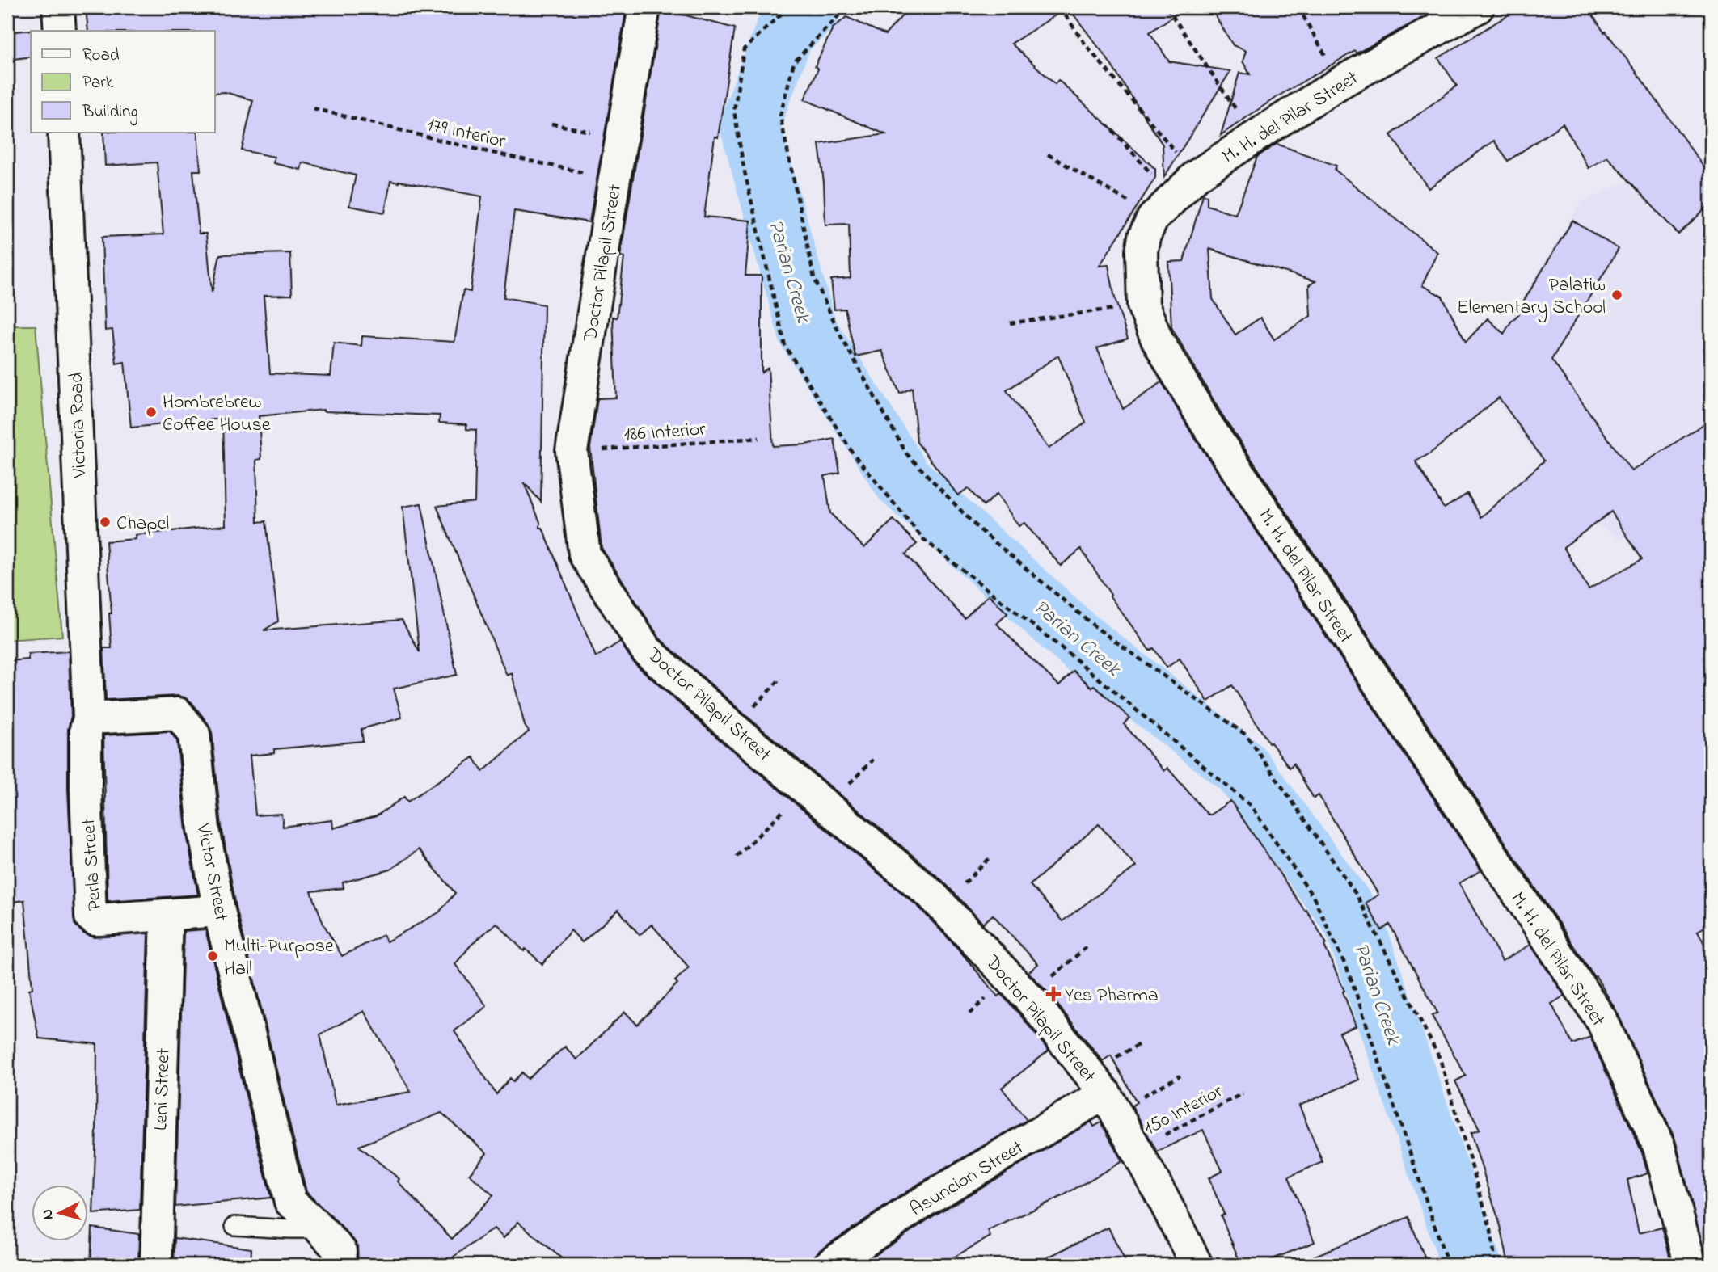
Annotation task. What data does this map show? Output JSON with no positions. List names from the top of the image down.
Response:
{
  "streets": {
    "street": [
      "M. H. del Pilar Street",
      "Doctor Pilapil Street",
      "Victoria Road",
      "Perla Street",
      "Victor Street",
      "Leni Street",
      "Asuncion Street"
    ],
    "path": ["179 Interior", "186 Interior", "150 Interior"]
  },
  "crossings": [
    ["179 Interior", "Doctor Pilapil Street"],
    ["Doctor Pilapil Street", "186 Interior"],
    ["Doctor Pilapil Street", "150 Interior"],
    ["Doctor Pilapil Street", "Asuncion Street"],
    ["Victoria Road", "Perla Street"],
    ["Victoria Road", "Victor Street"],
    ["Perla Street", "Victor Street"],
    ["Perla Street", "Leni Street"]
  ],
  "water": ["Parian Creek"],
  "places": {
    "other": [
      "Palatiw Elementary School",
      "Hombrebrew Coffee House",
      "Chapel",
      "Multi-Purpose Hall"
    ],
    "health": ["Yes Pharma"]
  },
  "legend": ["Road", "Park", "Building"],
  "north": "left"
}
